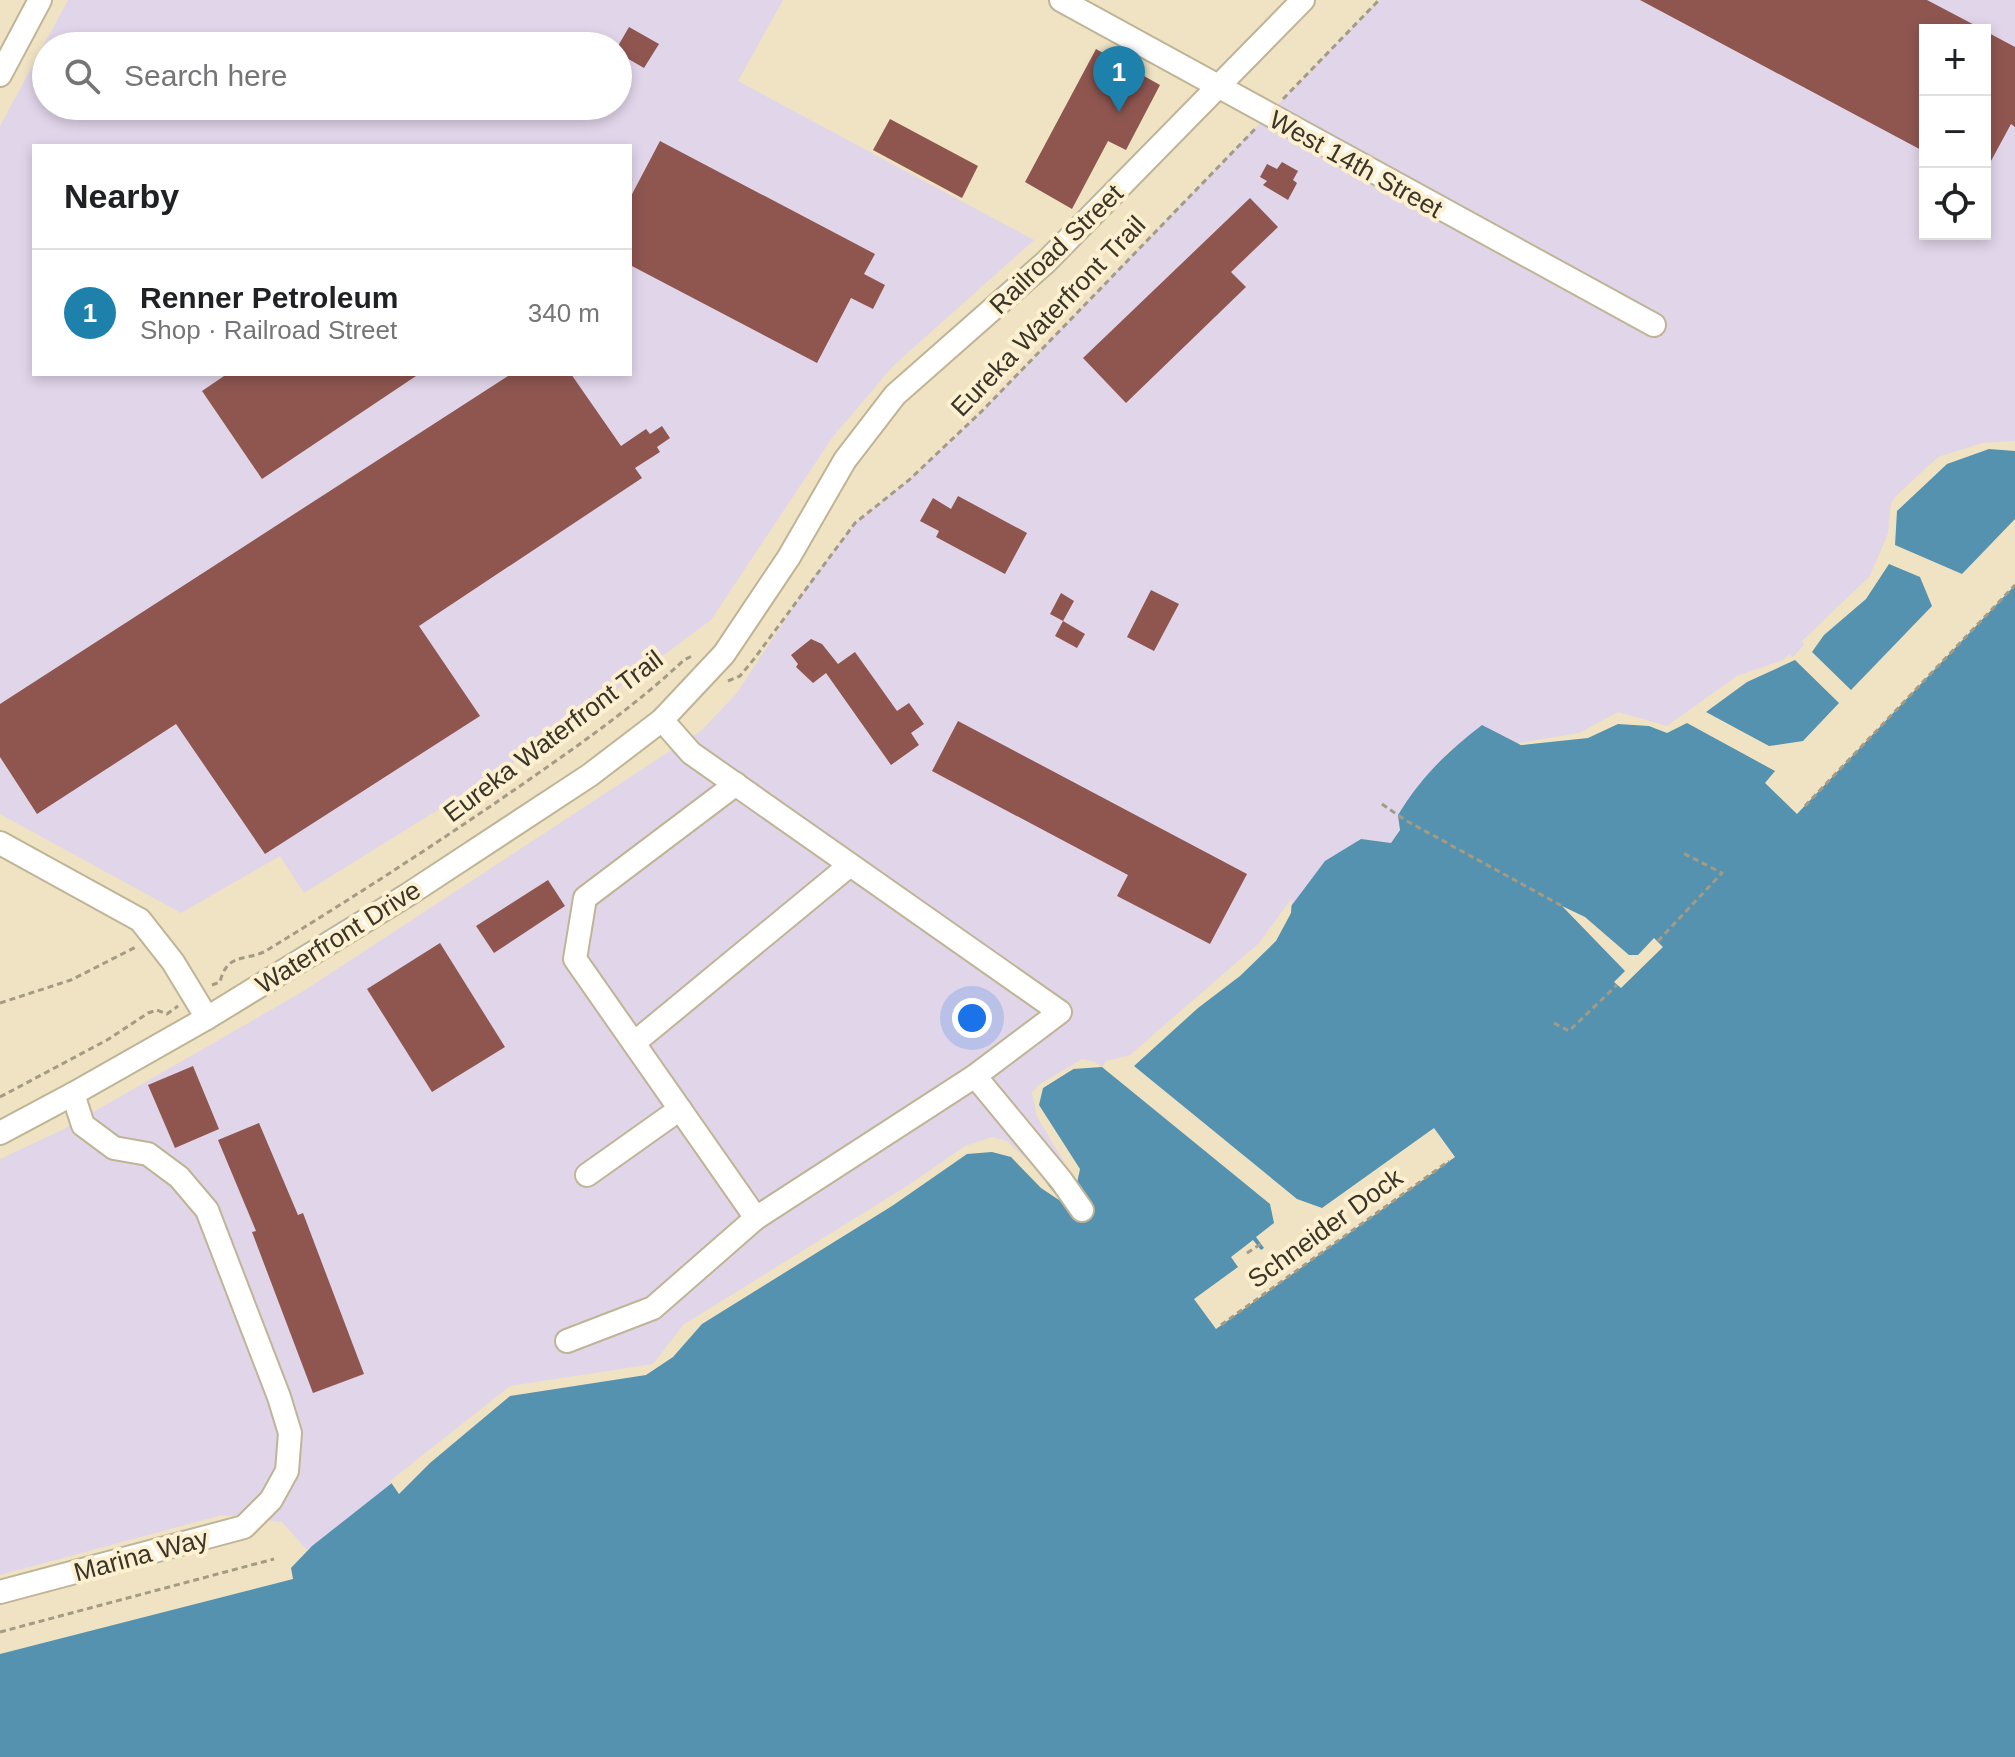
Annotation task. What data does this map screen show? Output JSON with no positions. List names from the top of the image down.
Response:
{
  "streets": {
    "street": [
      "West 14th Street",
      "Railroad Street",
      "Waterfront Drive",
      "Marina Way"
    ],
    "path": ["Eureka Waterfront Trail", "Schneider Dock"]
  },
  "crossings": [
    ["West 14th Street", "Railroad Street"],
    ["West 14th Street", "Eureka Waterfront Trail"],
    ["Railroad Street", "Eureka Waterfront Trail"],
    ["Railroad Street", "Waterfront Drive"],
    ["Eureka Waterfront Trail", "Waterfront Drive"],
    ["Waterfront Drive", "Marina Way"]
  ],
  "page": {
    "map_buttons": ["+", "−"],
    "search": "Search here",
    "pins": "1",
    "heading": "Nearby",
    "list": [
      {
        "mark": "1",
        "name": "Renner Petroleum",
        "note": "Shop · Railroad Street",
        "value": "340 m"
      }
    ]
  }
}
